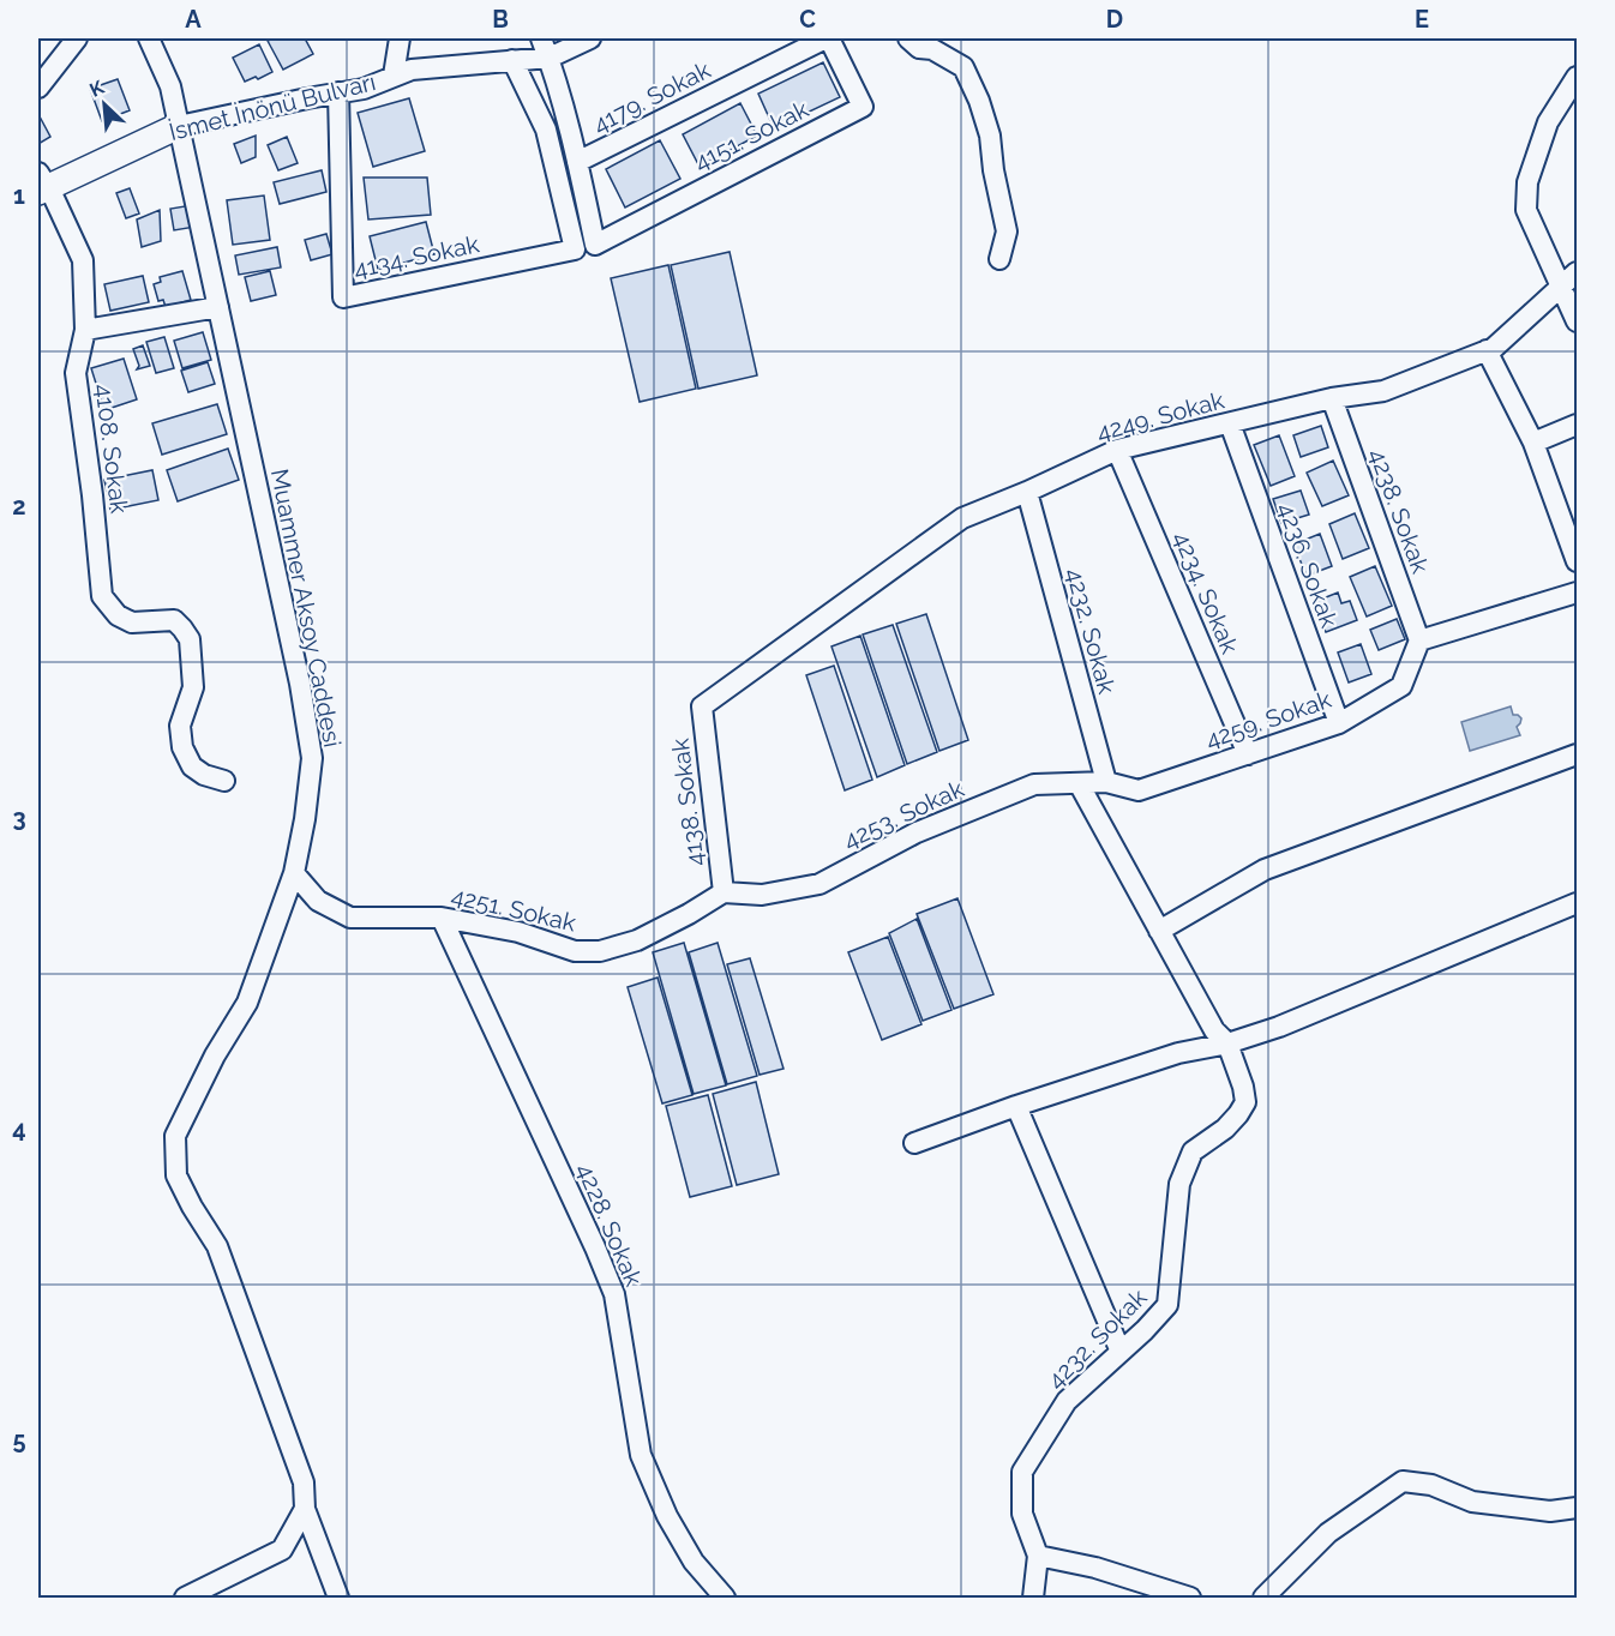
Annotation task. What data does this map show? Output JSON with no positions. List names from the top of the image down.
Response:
{
  "streets": {
    "main road": ["İsmet İnönü Bulvarı"],
    "street": [
      "4179. Sokak",
      "4151. Sokak",
      "4134. Sokak",
      "4249. Sokak",
      "4108. Sokak",
      "4238. Sokak",
      "4236. Sokak",
      "4234. Sokak",
      "Muammer Aksoy Caddesi",
      "4232. Sokak",
      "4259. Sokak",
      "4138. Sokak",
      "4253. Sokak",
      "4251. Sokak",
      "4228. Sokak"
    ]
  },
  "crossings": [
    ["4179. Sokak", "4151. Sokak"],
    ["İsmet İnönü Bulvarı", "4134. Sokak"],
    ["İsmet İnönü Bulvarı", "4108. Sokak"],
    ["İsmet İnönü Bulvarı", "Muammer Aksoy Caddesi"],
    ["4249. Sokak", "4238. Sokak"],
    ["4249. Sokak", "4236. Sokak"],
    ["4249. Sokak", "4234. Sokak"],
    ["4249. Sokak", "4232. Sokak"],
    ["4249. Sokak", "4138. Sokak"],
    ["4238. Sokak", "4259. Sokak"],
    ["4236. Sokak", "4259. Sokak"],
    ["4234. Sokak", "4259. Sokak"],
    ["Muammer Aksoy Caddesi", "4251. Sokak"],
    ["4232. Sokak", "4259. Sokak"],
    ["4232. Sokak", "4253. Sokak"],
    ["4259. Sokak", "4253. Sokak"],
    ["4138. Sokak", "4253. Sokak"],
    ["4138. Sokak", "4251. Sokak"],
    ["4253. Sokak", "4251. Sokak"],
    ["4251. Sokak", "4228. Sokak"]
  ],
  "north": "top left",
  "grid": {
    "columns": [
      "A",
      "B",
      "C",
      "D",
      "E"
    ],
    "rows": [
      "1",
      "2",
      "3",
      "4",
      "5"
    ]
  }
}
